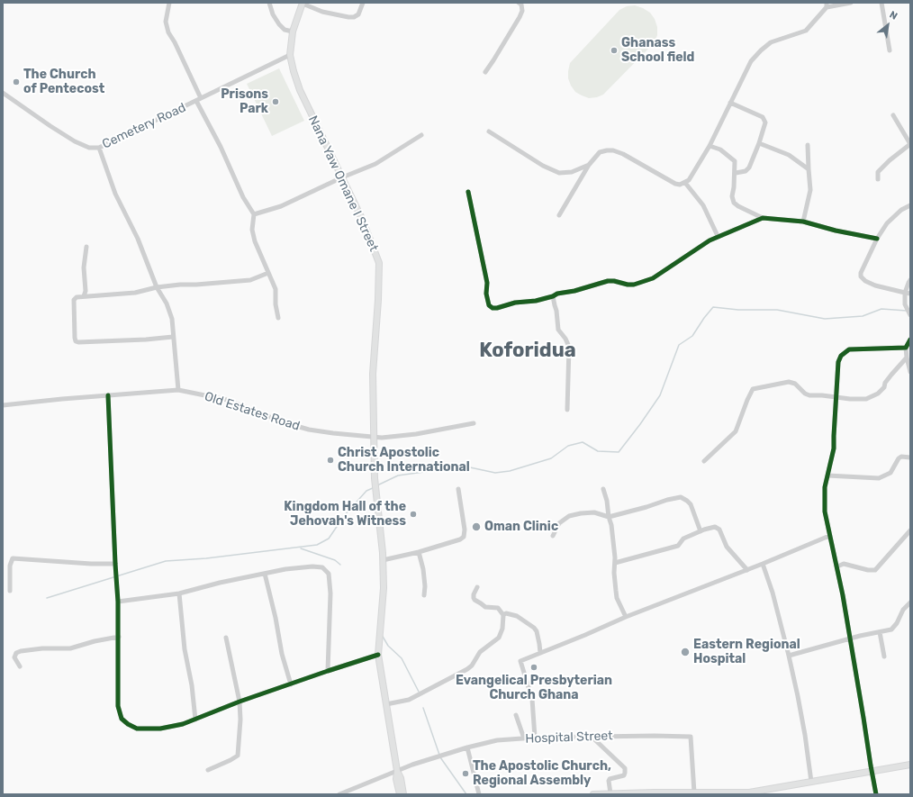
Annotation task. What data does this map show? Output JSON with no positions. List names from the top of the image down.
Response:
{
  "streets": {
    "main road": ["Nana Yaw Omane I Street"],
    "street": ["Cemetery Road", "Old Estates Road", "Hospital Street"]
  },
  "crossings": [
    ["Cemetery Road", "Nana Yaw Omane I Street"],
    ["Nana Yaw Omane I Street", "Old Estates Road"]
  ],
  "districts": ["Koforidua"],
  "places": [
    "Ghanass School field",
    "The Church of Pentecost",
    "Prisons Park",
    "Christ Apostolic Church International",
    "Kingdom Hall of the Jehovah's Witness",
    "Oman Clinic",
    "Eastern Regional Hospital",
    "Evangelical Presbyterian Church Ghana",
    "The Apostolic Church, Regional Assembly"
  ],
  "north": "top right"
}
